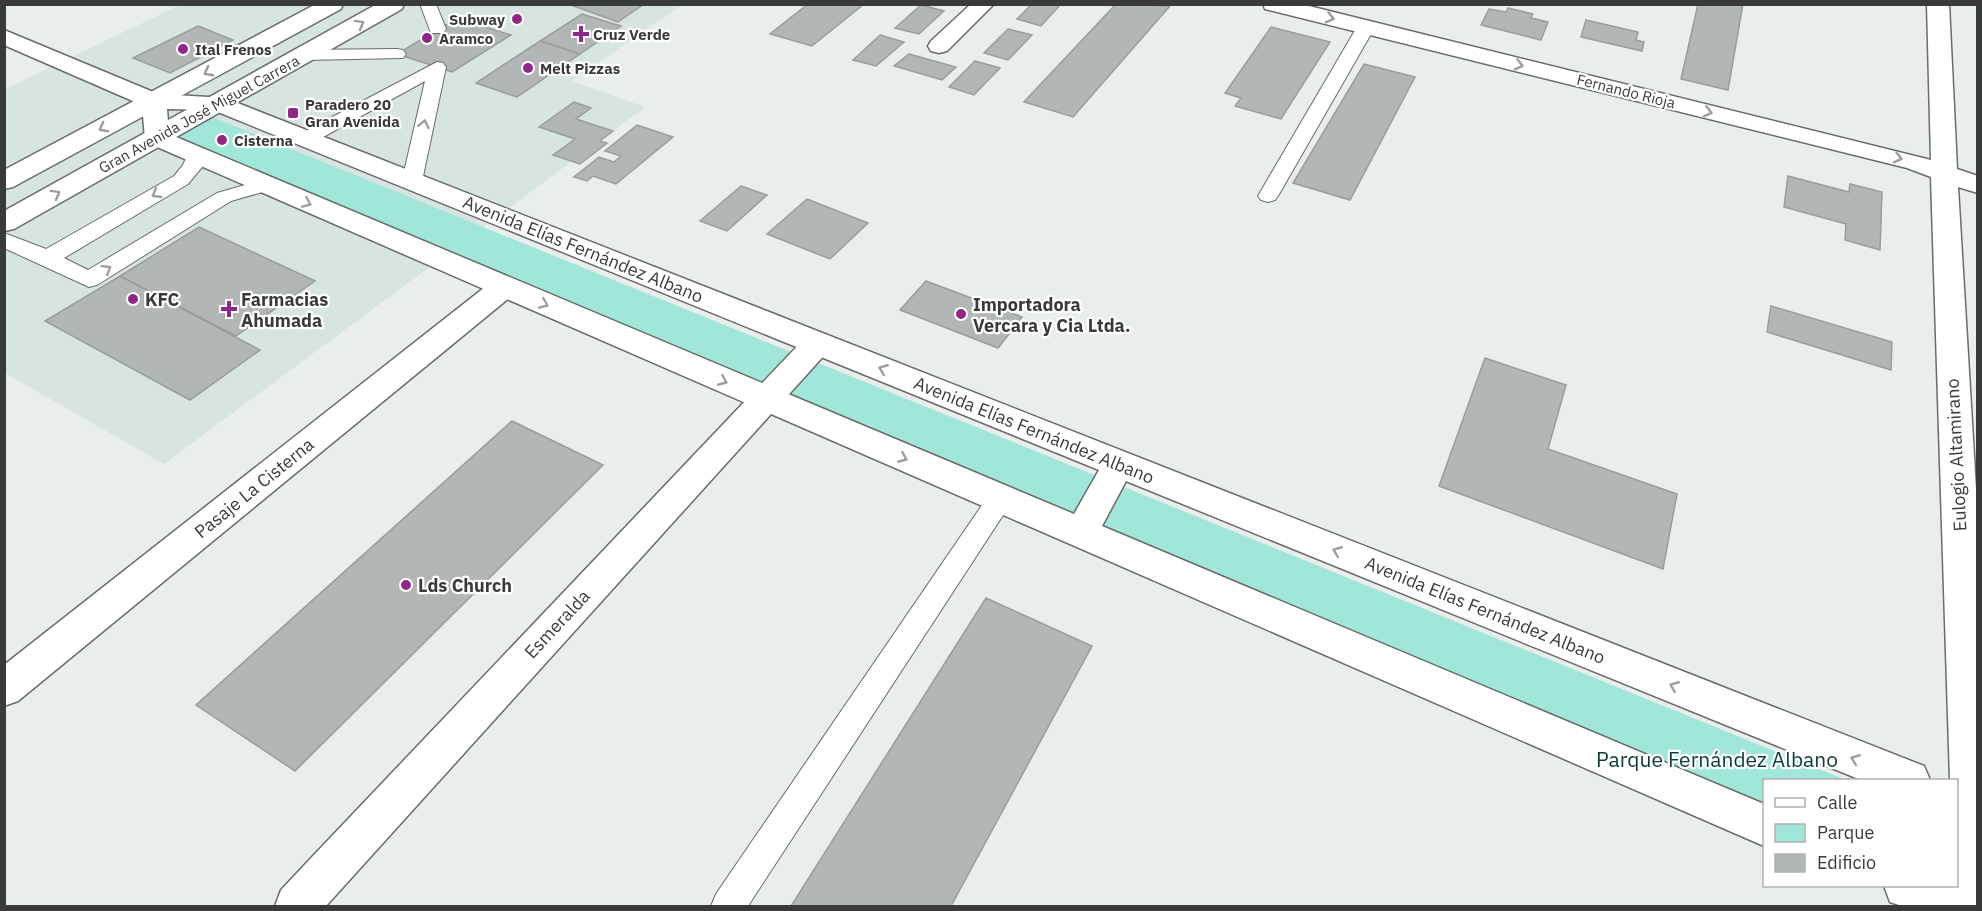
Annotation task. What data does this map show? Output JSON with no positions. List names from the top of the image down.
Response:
{
  "streets": {
    "main road": [
      "Fernando Rioja",
      "Gran Avenida José Miguel Carrera",
      "Avenida Elías Fernández Albano",
      "Eulogio Altamirano",
      "Pasaje La Cisterna",
      "Esmeralda"
    ]
  },
  "crossings": [
    ["Fernando Rioja", "Eulogio Altamirano"],
    ["Gran Avenida José Miguel Carrera", "Avenida Elías Fernández Albano"],
    ["Avenida Elías Fernández Albano", "Esmeralda"]
  ],
  "one_way": ["Fernando Rioja"],
  "parks": ["Parque Fernández Albano"],
  "places": {
    "other": [
      "Subway",
      "Aramco",
      "Ital Frenos",
      "Melt Pizzas",
      "Cisterna",
      "KFC",
      "Importadora Vercara y Cia Ltda.",
      "Lds Church"
    ],
    "health": ["Cruz Verde", "Farmacias Ahumada"],
    "transit": ["Paradero 20 Gran Avenida"]
  },
  "legend": ["Calle", "Parque", "Edificio"]
}
